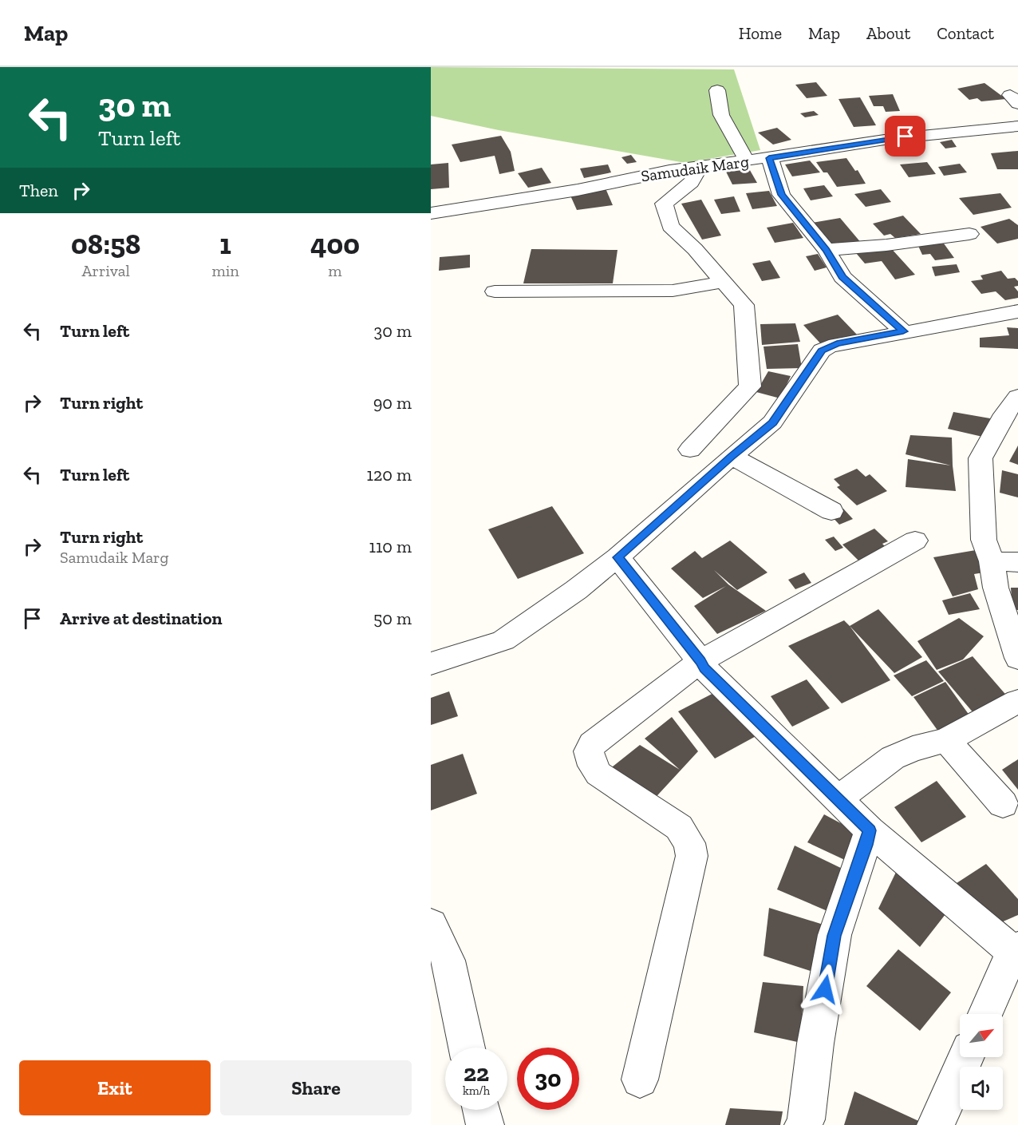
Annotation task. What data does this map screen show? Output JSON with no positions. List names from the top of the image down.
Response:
{
  "streets": {
    "street": ["Samudaik Marg"]
  },
  "north": "top right",
  "page": {
    "header": "Map",
    "nav": [
      "Home",
      "Map",
      "About",
      "Contact"
    ],
    "turn": ["30 m", "Turn left"],
    "then": "Then",
    "eta": [
      "08:58",
      "Arrival",
      "1",
      "min",
      "400",
      "m"
    ],
    "list": [
      {
        "name": "Turn left",
        "value": "30 m"
      },
      {
        "name": "Turn right",
        "value": "90 m"
      },
      {
        "name": "Turn left",
        "value": "120 m"
      },
      {
        "name": "Turn right",
        "note": "Samudaik Marg",
        "value": "110 m"
      },
      {
        "name": "Arrive at destination",
        "value": "50 m"
      }
    ],
    "speed": "22 km/h",
    "limit": "30",
    "buttons": ["Exit", "Share"]
  }
}
